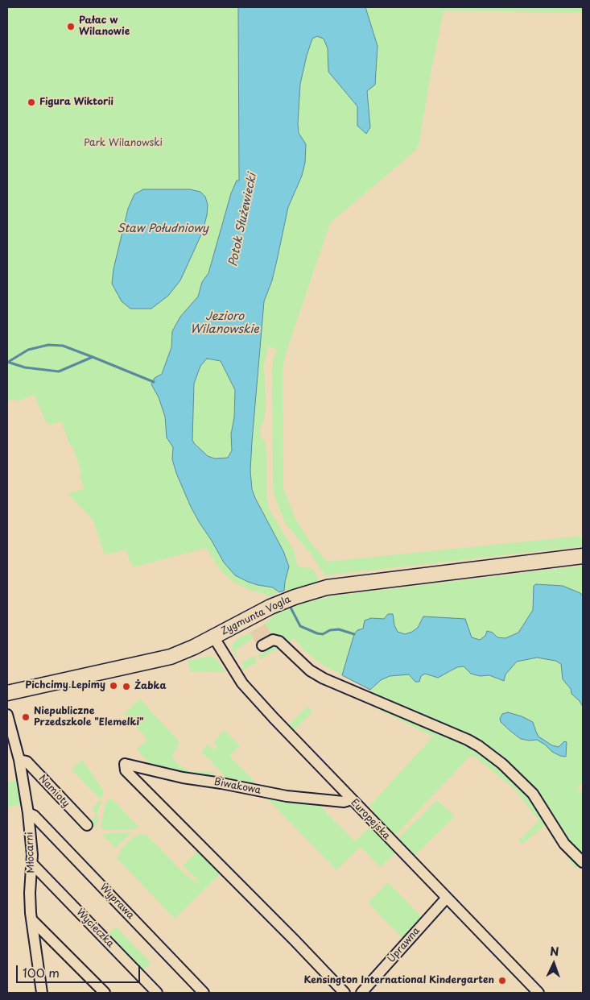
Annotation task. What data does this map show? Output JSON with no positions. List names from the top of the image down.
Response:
{
  "streets": {
    "street": [
      "Zygmunta Vogla",
      "Biwakowa",
      "Namioty",
      "Europejska",
      "Młocarni",
      "Wyprawa",
      "Wycieczka",
      "Uprawna"
    ]
  },
  "crossings": [
    ["Zygmunta Vogla", "Europejska"],
    ["Biwakowa", "Europejska"],
    ["Namioty", "Młocarni"],
    ["Europejska", "Uprawna"],
    ["Młocarni", "Wyprawa"],
    ["Młocarni", "Wycieczka"]
  ],
  "water": ["Potok Służewiecki", "Staw Południowy", "Jezioro Wilanowskie"],
  "parks": ["Park Wilanowski"],
  "places": [
    "Pałac w Wilanowie",
    "Figura Wiktorii",
    "Pichcimy Lepimy",
    "Żabka",
    "Niepubliczne Przedszkole \"Elemelki\"",
    "Kensington International Kindergarten"
  ],
  "scale_bar": "100 m",
  "north": "top"
}
